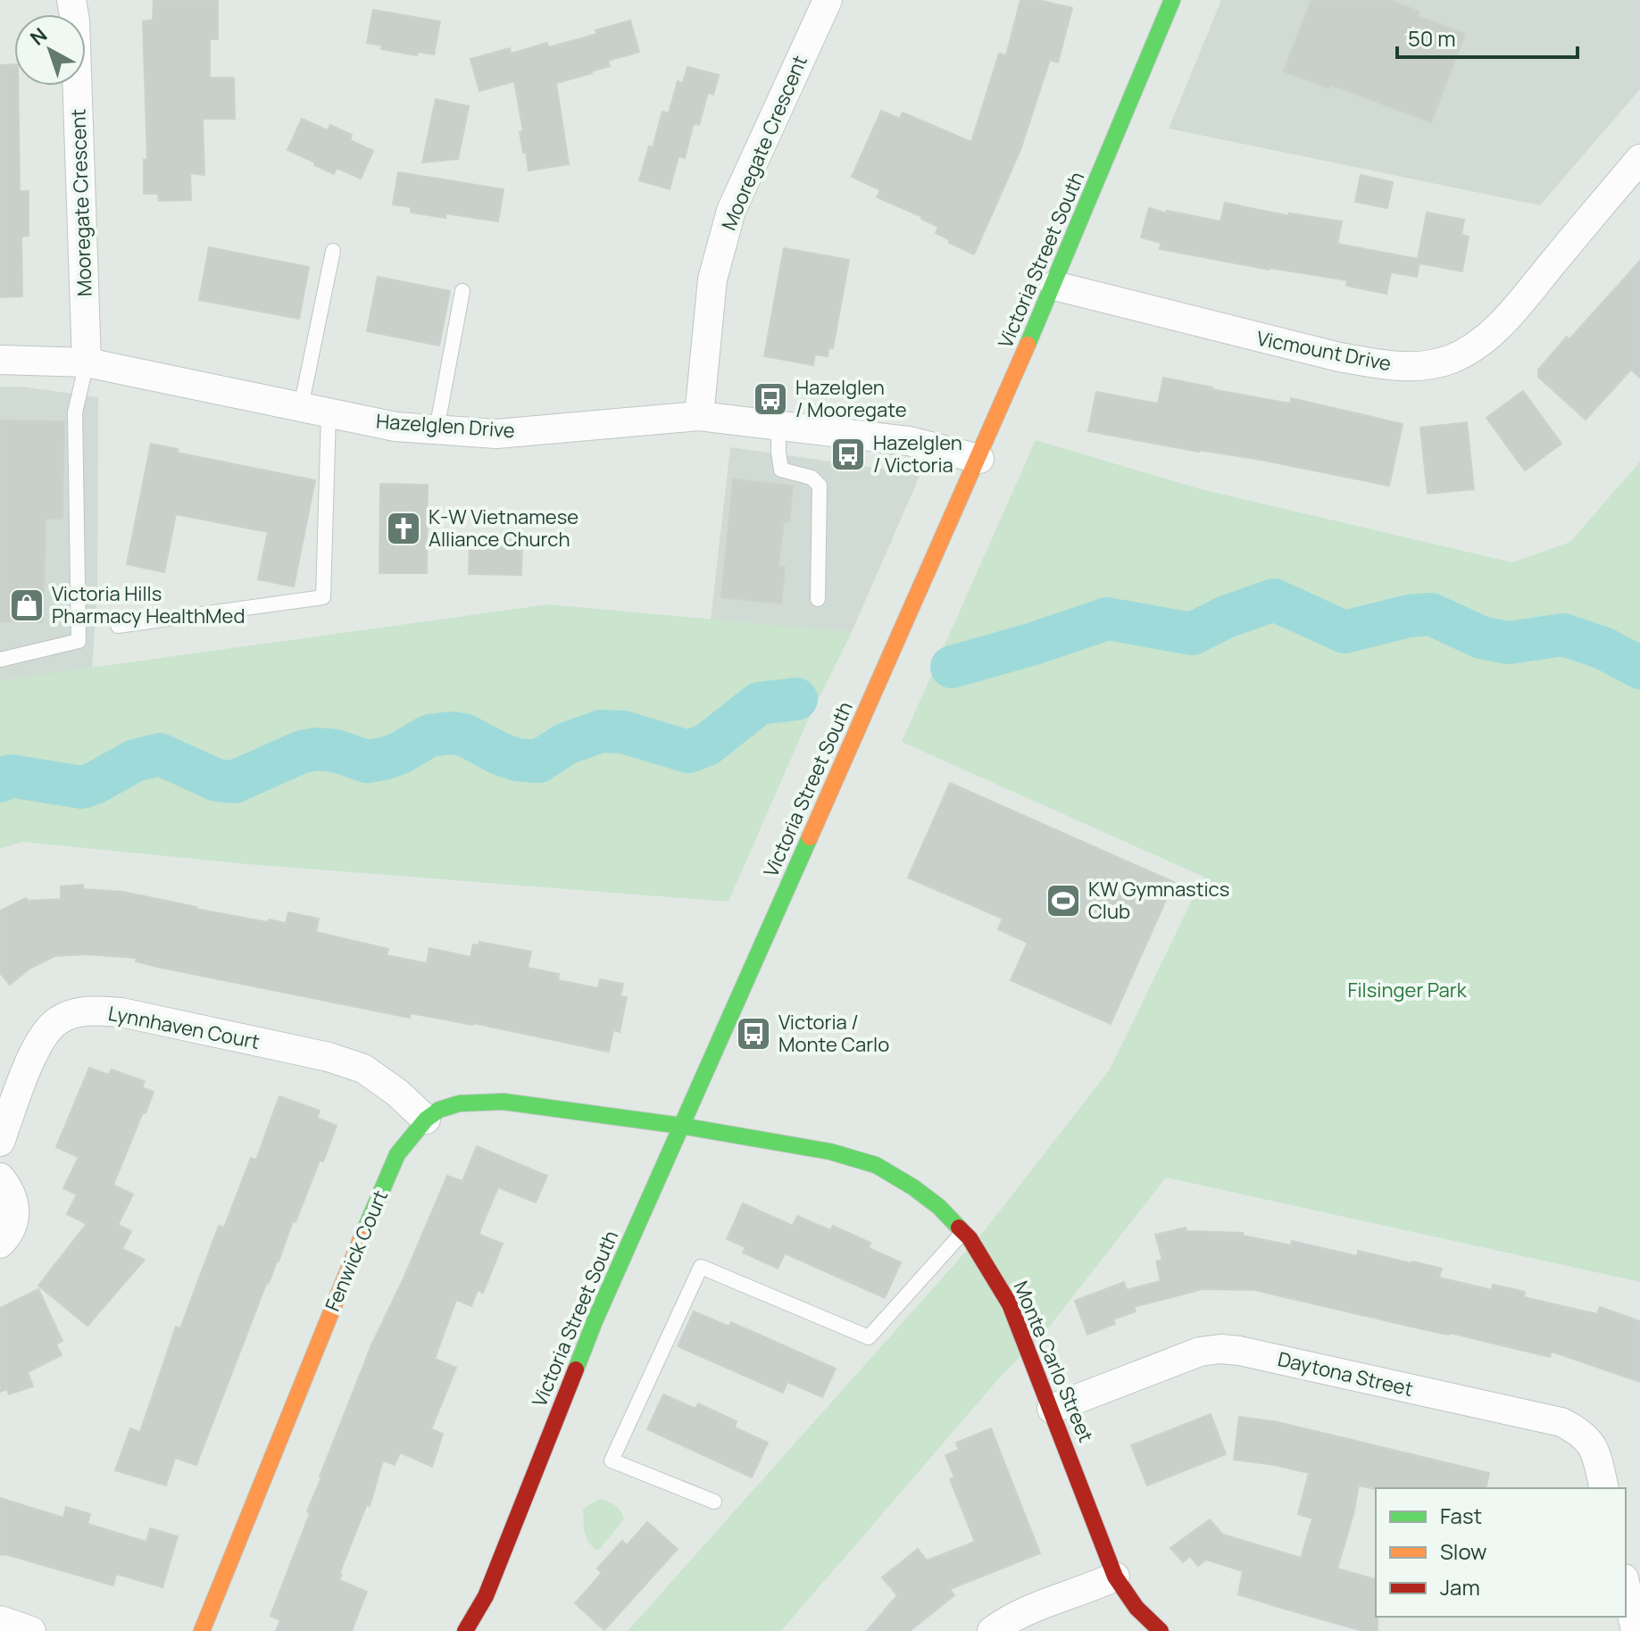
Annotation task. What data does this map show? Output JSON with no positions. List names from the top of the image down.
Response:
{
  "streets": {
    "main road": ["Victoria Street South", "Fenwick Court", "Monte Carlo Street"],
    "street": [
      "Mooregate Crescent",
      "Vicmount Drive",
      "Hazelglen Drive",
      "Lynnhaven Court",
      "Daytona Street"
    ]
  },
  "crossings": [
    ["Mooregate Crescent", "Hazelglen Drive"],
    ["Victoria Street South", "Vicmount Drive"],
    ["Victoria Street South", "Hazelglen Drive"],
    ["Victoria Street South", "Fenwick Court"],
    ["Victoria Street South", "Monte Carlo Street"],
    ["Lynnhaven Court", "Fenwick Court"],
    ["Fenwick Court", "Monte Carlo Street"],
    ["Monte Carlo Street", "Daytona Street"]
  ],
  "parks": ["Filsinger Park"],
  "places": {
    "bus stop": ["Hazelglen / Mooregate", "Hazelglen / Victoria", "Victoria / Monte Carlo"],
    "church": ["K-W Vietnamese Alliance Church"],
    "shop": ["Victoria Hills Pharmacy HealthMed"],
    "sports": ["KW Gymnastics Club"]
  },
  "legend": ["Fast", "Slow", "Jam"],
  "scale_bar": "50 m",
  "north": "top left"
}
